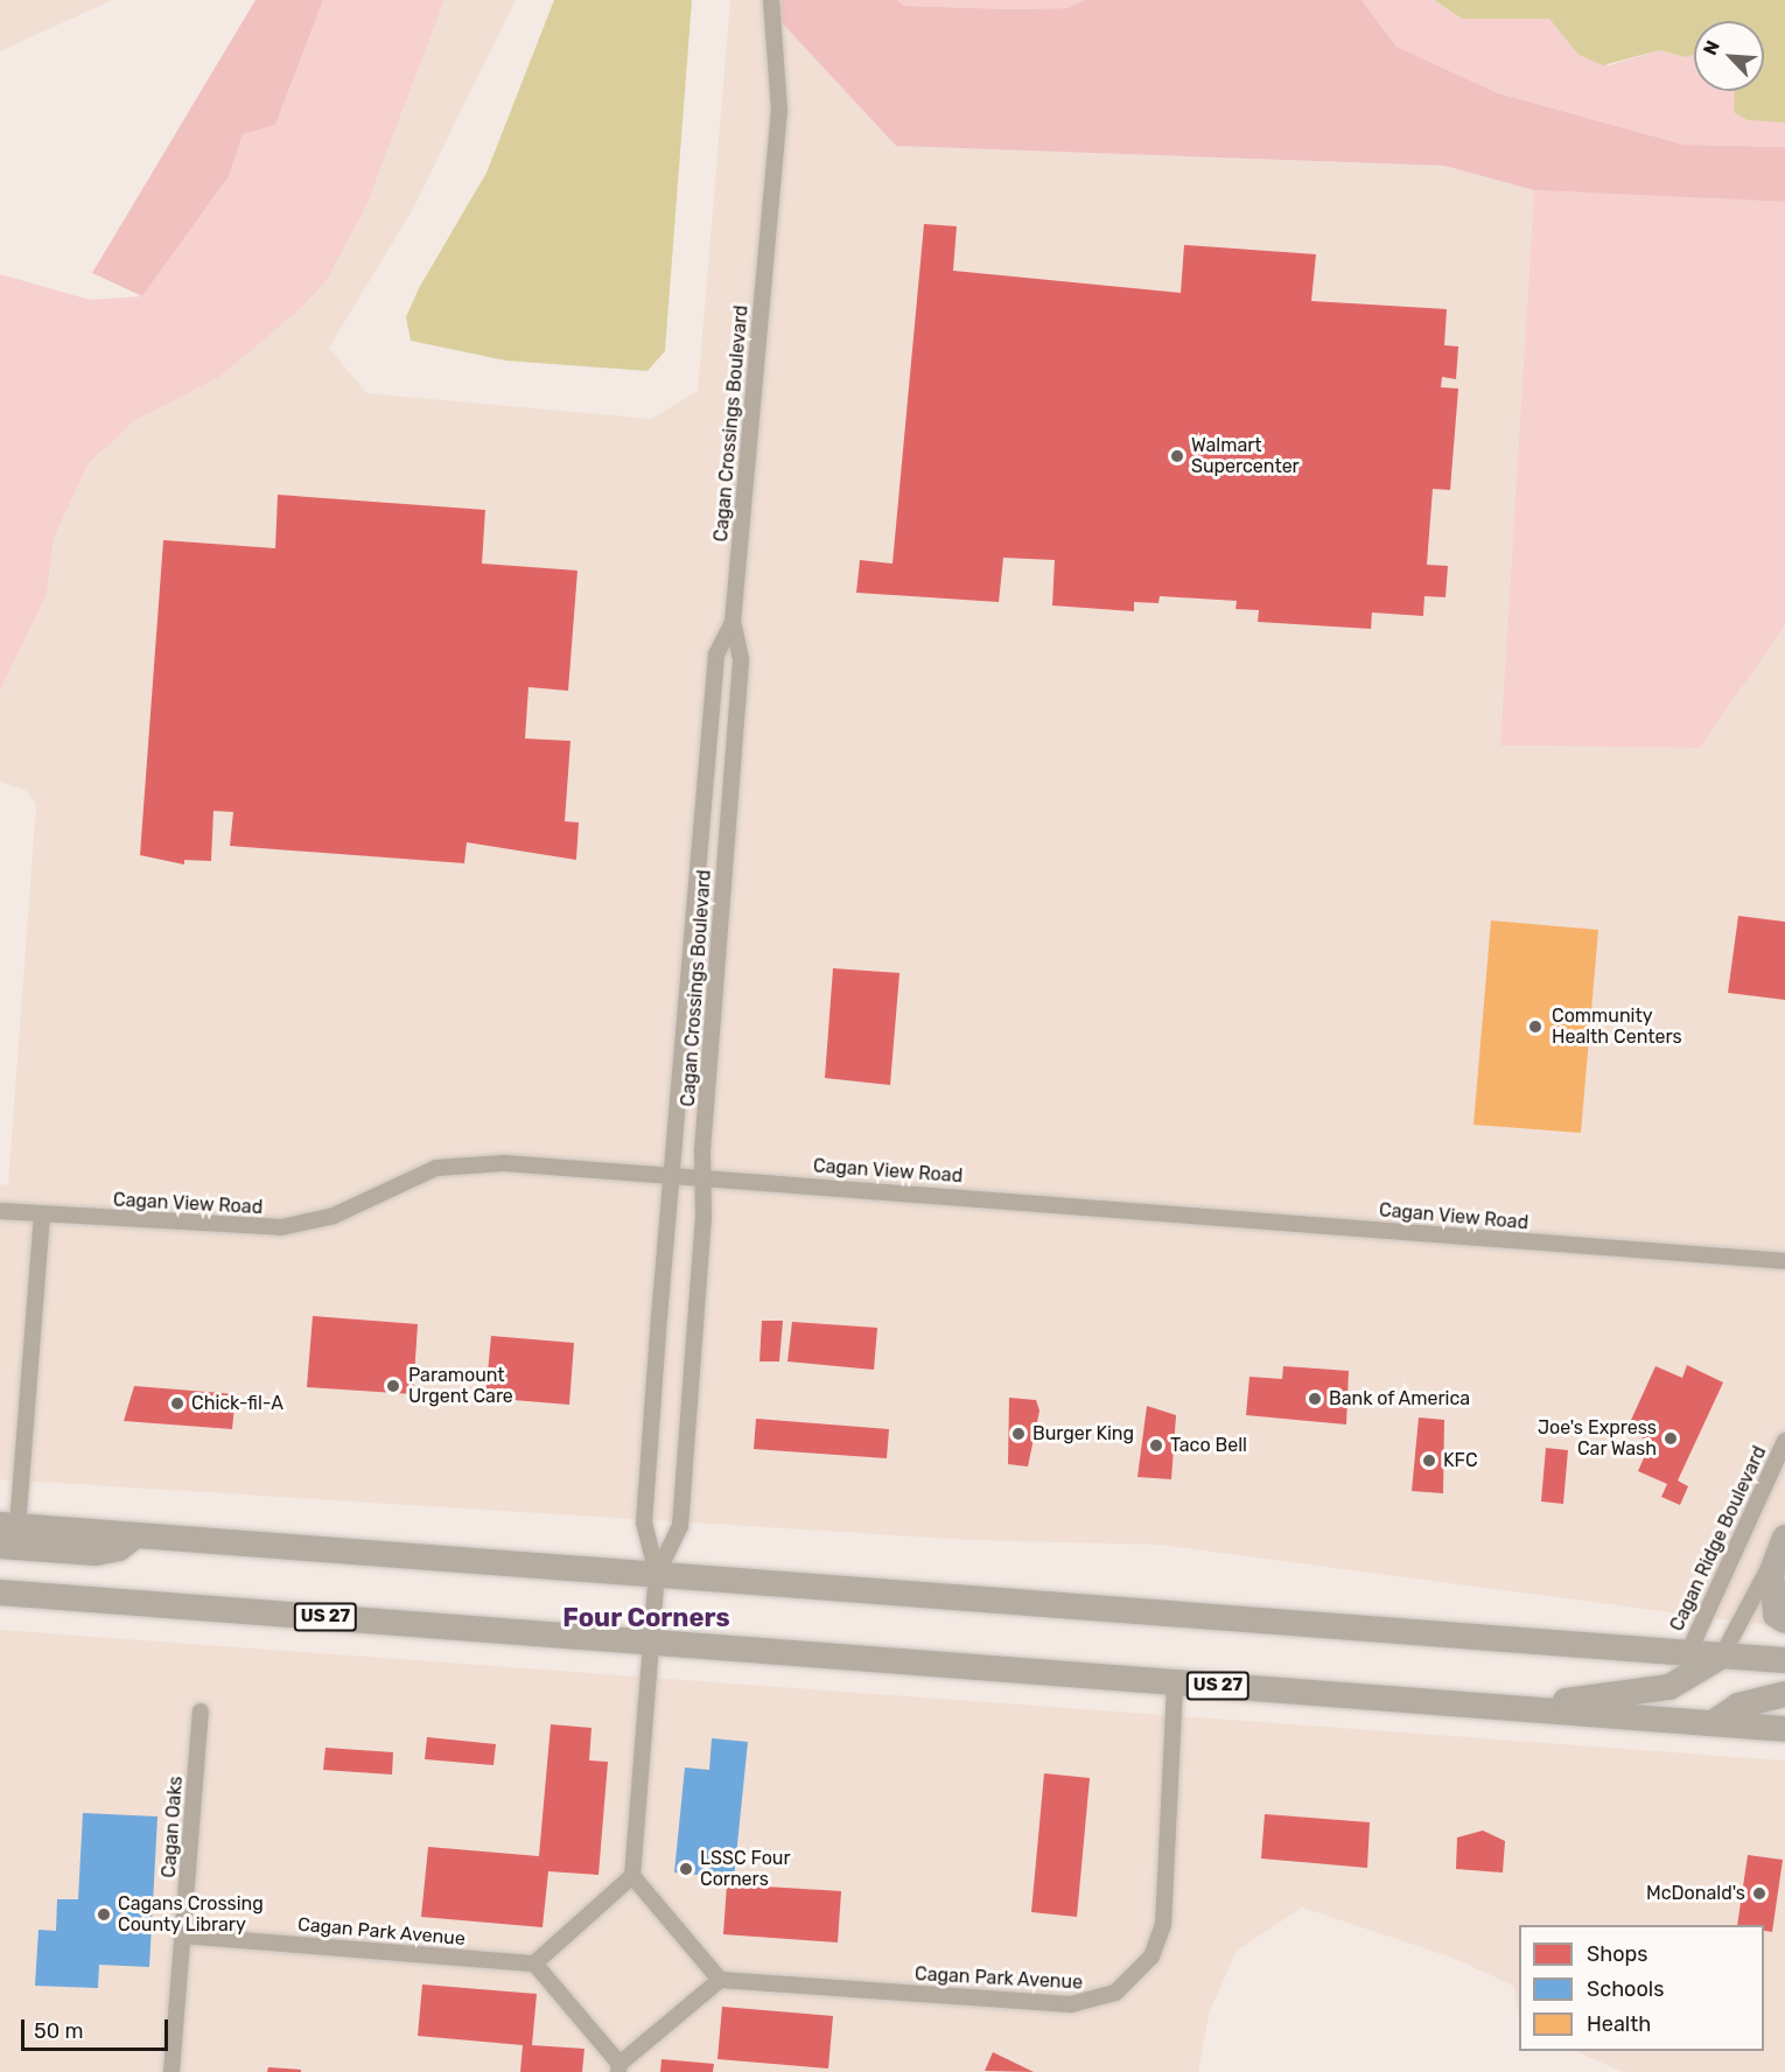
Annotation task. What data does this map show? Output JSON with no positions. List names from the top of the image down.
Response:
{
  "streets": {
    "highway": ["US 27"],
    "street": [
      "Cagan Crossings Boulevard",
      "Cagan View Road",
      "Cagan Ridge Boulevard",
      "Cagan Oaks",
      "Cagan Park Avenue"
    ]
  },
  "crossings": [
    ["Cagan Crossings Boulevard", "Cagan View Road"],
    ["US 27", "Cagan Park Avenue"],
    ["Cagan Oaks", "Cagan Park Avenue"]
  ],
  "districts": ["Four Corners"],
  "places": [
    "Walmart Supercenter",
    "Community Health Centers",
    "Paramount Urgent Care",
    "Bank of America",
    "Chick-fil-A",
    "Burger King",
    "Joe's Express Car Wash",
    "Taco Bell",
    "KFC",
    "LSSC Four Corners",
    "McDonald's",
    "Cagans Crossing County Library"
  ],
  "legend": ["Shops", "Schools", "Health"],
  "scale_bar": "50 m",
  "north": "top left"
}
